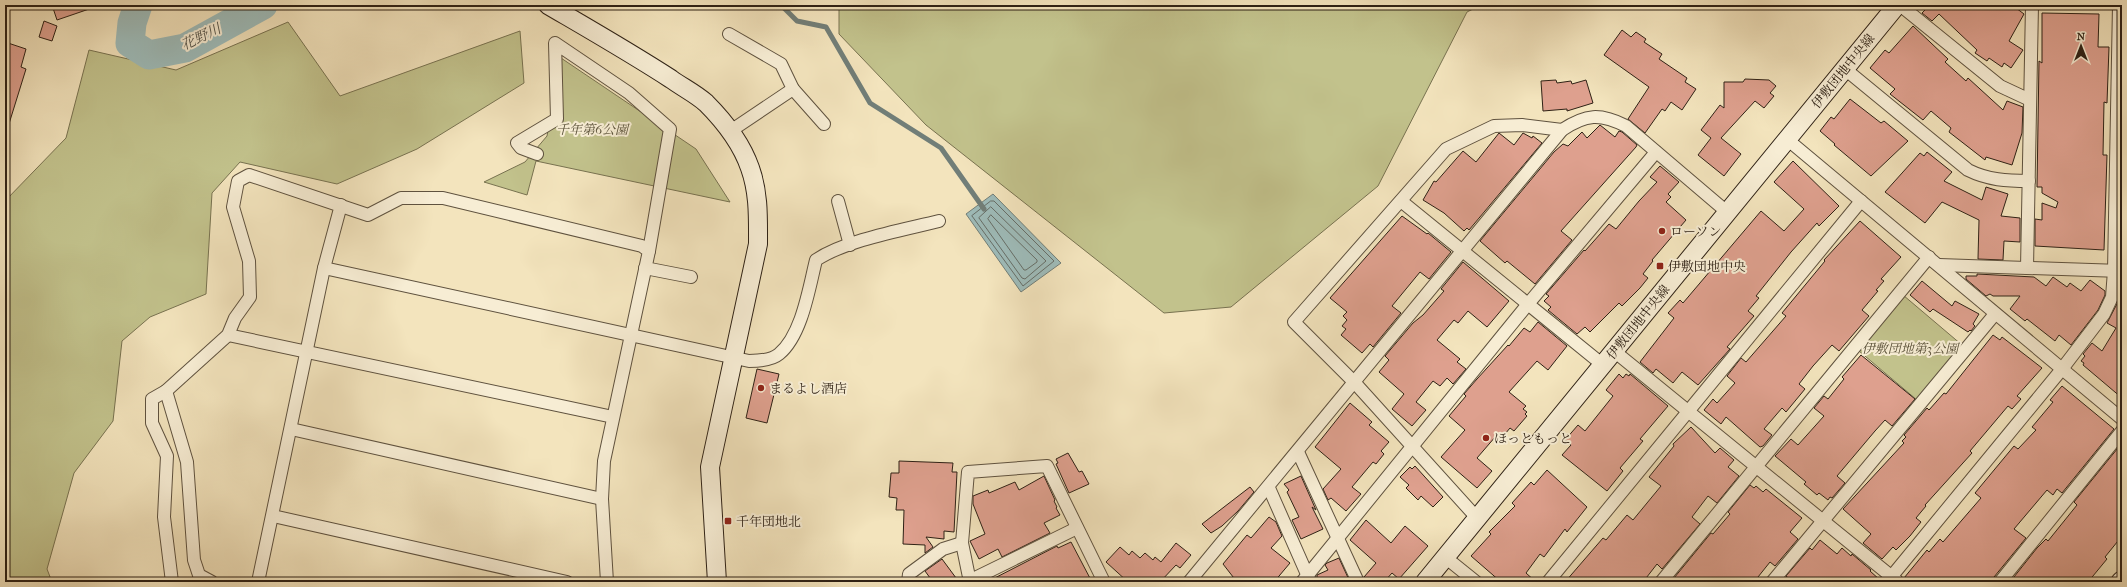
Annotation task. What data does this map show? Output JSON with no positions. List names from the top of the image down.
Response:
{
  "streets": {
    "street": ["伊敷団地中央線"]
  },
  "water": ["花野川"],
  "parks": ["千年第6公園", "伊敷団地第3公園"],
  "places": {
    "other": ["ローソン", "まるよし酒店", "ほっともっと"],
    "transit": ["伊敷団地中央", "千年団地北"]
  },
  "north": "top"
}
